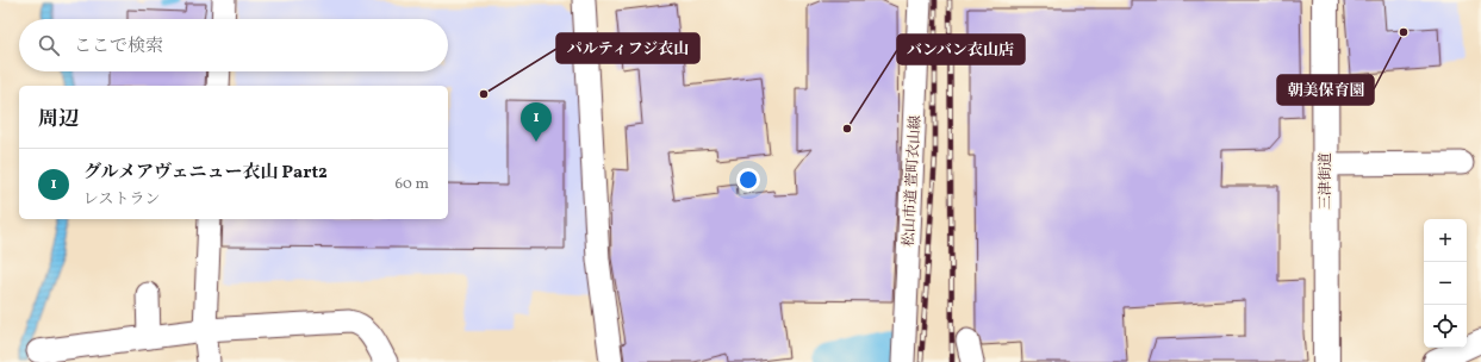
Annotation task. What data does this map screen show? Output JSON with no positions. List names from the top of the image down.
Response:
{
  "streets": {
    "street": ["松山市道 萱町衣山線", "三津街道"]
  },
  "places": ["朝美保育園", "パルティフジ衣山", "バンバン衣山店"],
  "page": {
    "search": "ここで検索",
    "heading": "周辺",
    "pins": "1",
    "list": [
      {
        "mark": "1",
        "name": "グルメアヴェニュー衣山 Part2",
        "note": "レストラン",
        "value": "60 m"
      }
    ],
    "map_buttons": ["+", "−"]
  }
}
